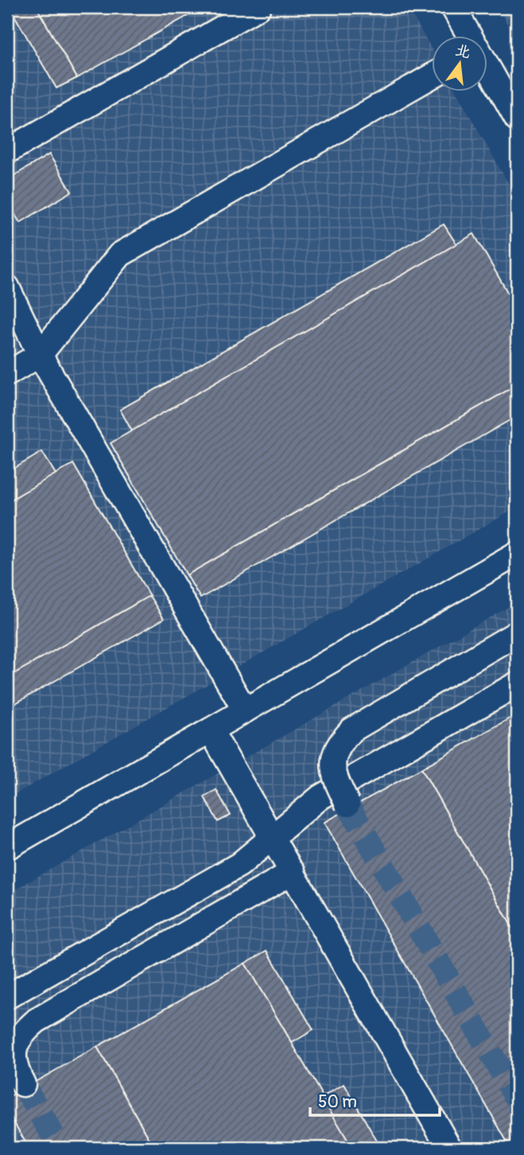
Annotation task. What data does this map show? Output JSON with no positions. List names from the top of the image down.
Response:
{
  "scale_bar": "50 m",
  "north": "top"
}
